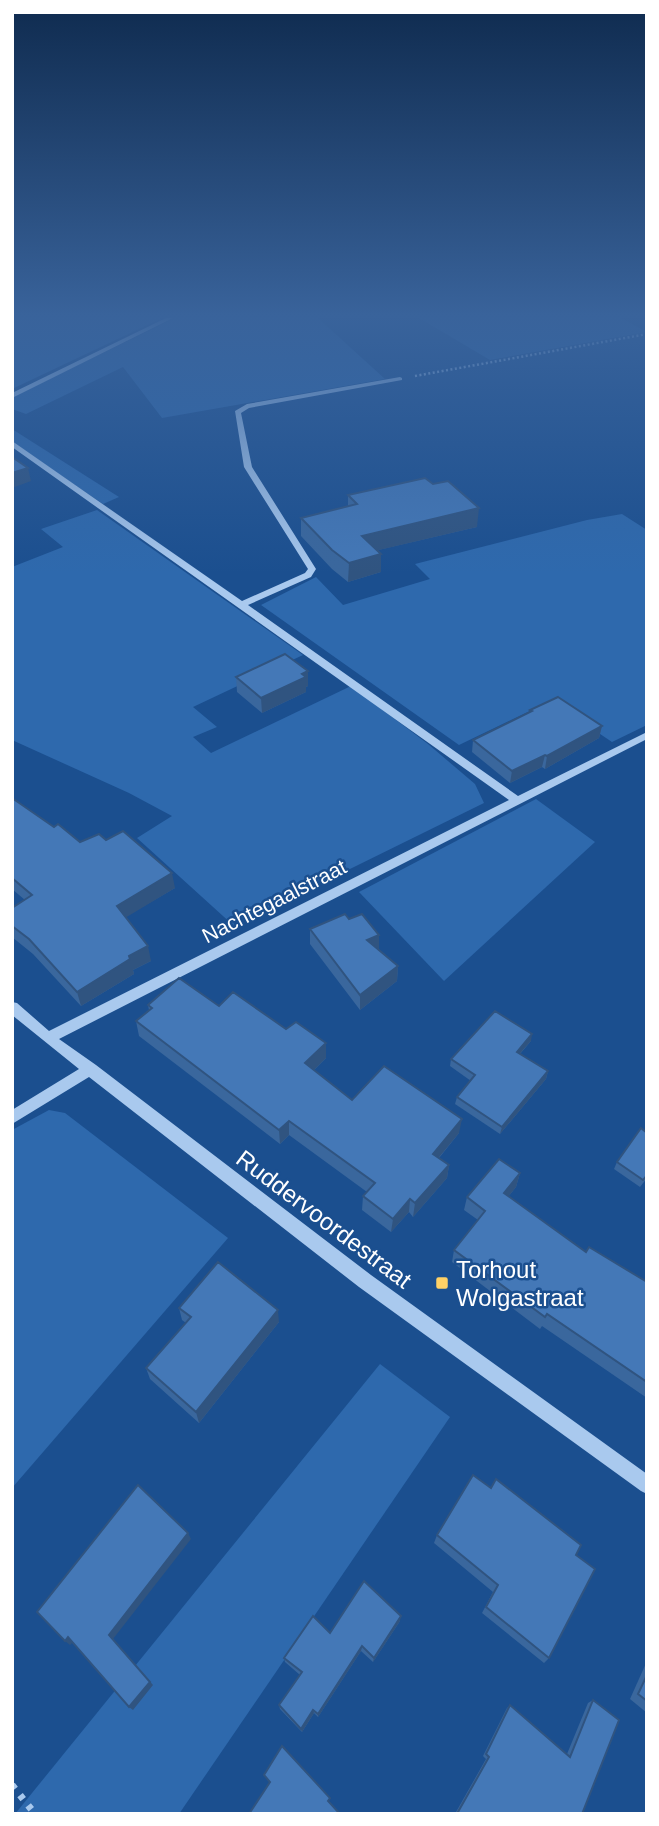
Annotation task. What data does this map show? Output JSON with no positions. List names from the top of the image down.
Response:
{
  "streets": {
    "street": ["Nachtegaalstraat", "Ruddervoordestraat"]
  },
  "crossings": [
    ["Nachtegaalstraat", "Ruddervoordestraat"]
  ],
  "places": {
    "transit": ["Torhout Wolgastraat"]
  }
}
